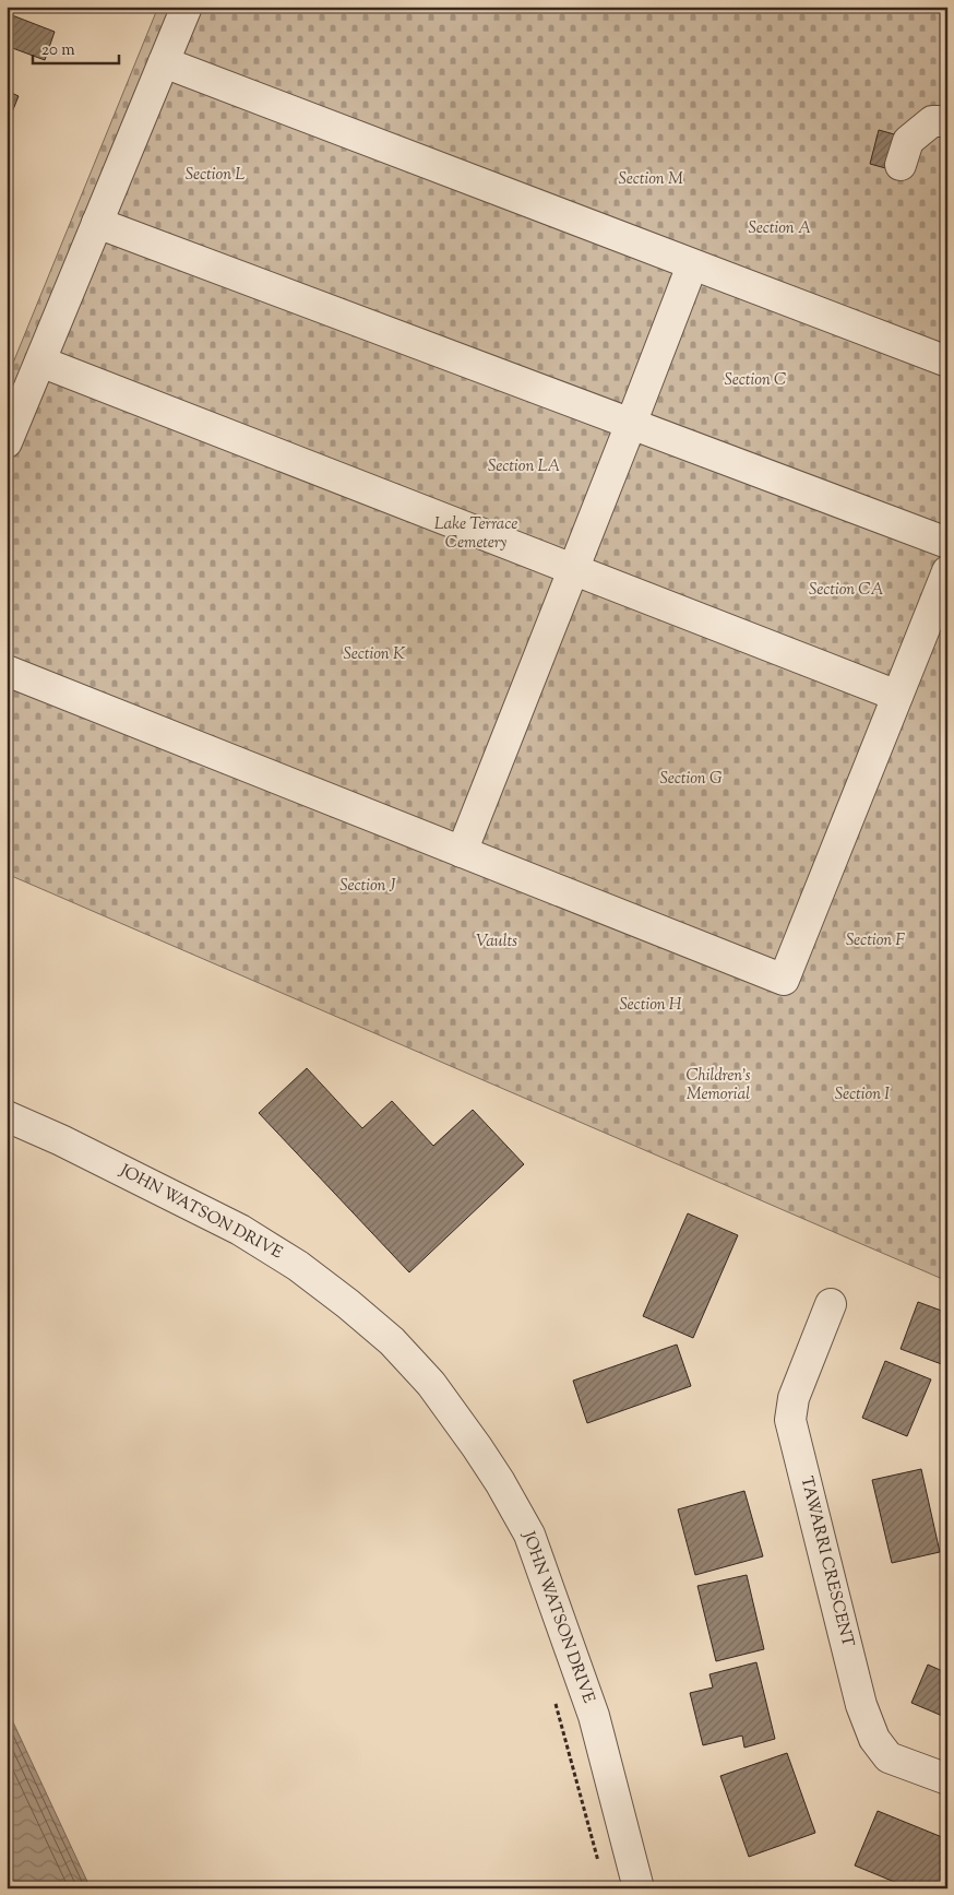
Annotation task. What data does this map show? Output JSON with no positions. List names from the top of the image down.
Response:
{
  "streets": {
    "street": ["JOHN WATSON DRIVE", "TAWARRI CRESCENT"]
  },
  "parks": [
    "Section L",
    "Section M",
    "Section A",
    "Section C",
    "Section LA",
    "Lake Terrace Cemetery",
    "Section CA",
    "Section K",
    "Section G",
    "Section J",
    "Section F",
    "Vaults",
    "Section H",
    "Children's Memorial",
    "Section I"
  ],
  "scale_bar": "20 m"
}
